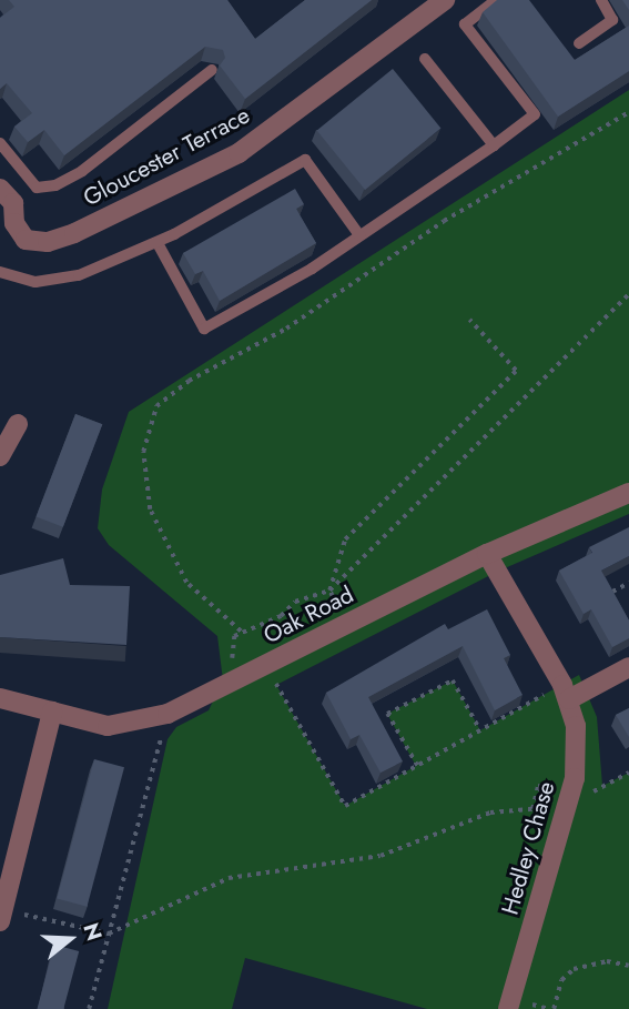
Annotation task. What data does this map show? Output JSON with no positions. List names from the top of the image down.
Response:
{
  "streets": {
    "street": ["Gloucester Terrace", "Oak Road", "Hedley Chase"]
  },
  "crossings": [
    ["Oak Road", "Hedley Chase"]
  ],
  "north": "right"
}
